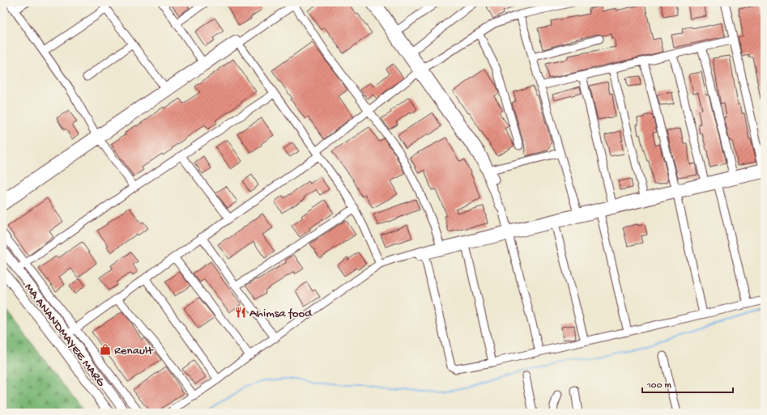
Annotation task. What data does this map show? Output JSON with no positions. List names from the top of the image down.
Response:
{
  "streets": {
    "main road": ["MA ANANDMAYEE MARG"]
  },
  "places": {
    "restaurant": ["Ahimsa food"],
    "shop": ["Renault"]
  },
  "scale_bar": "100 m"
}
